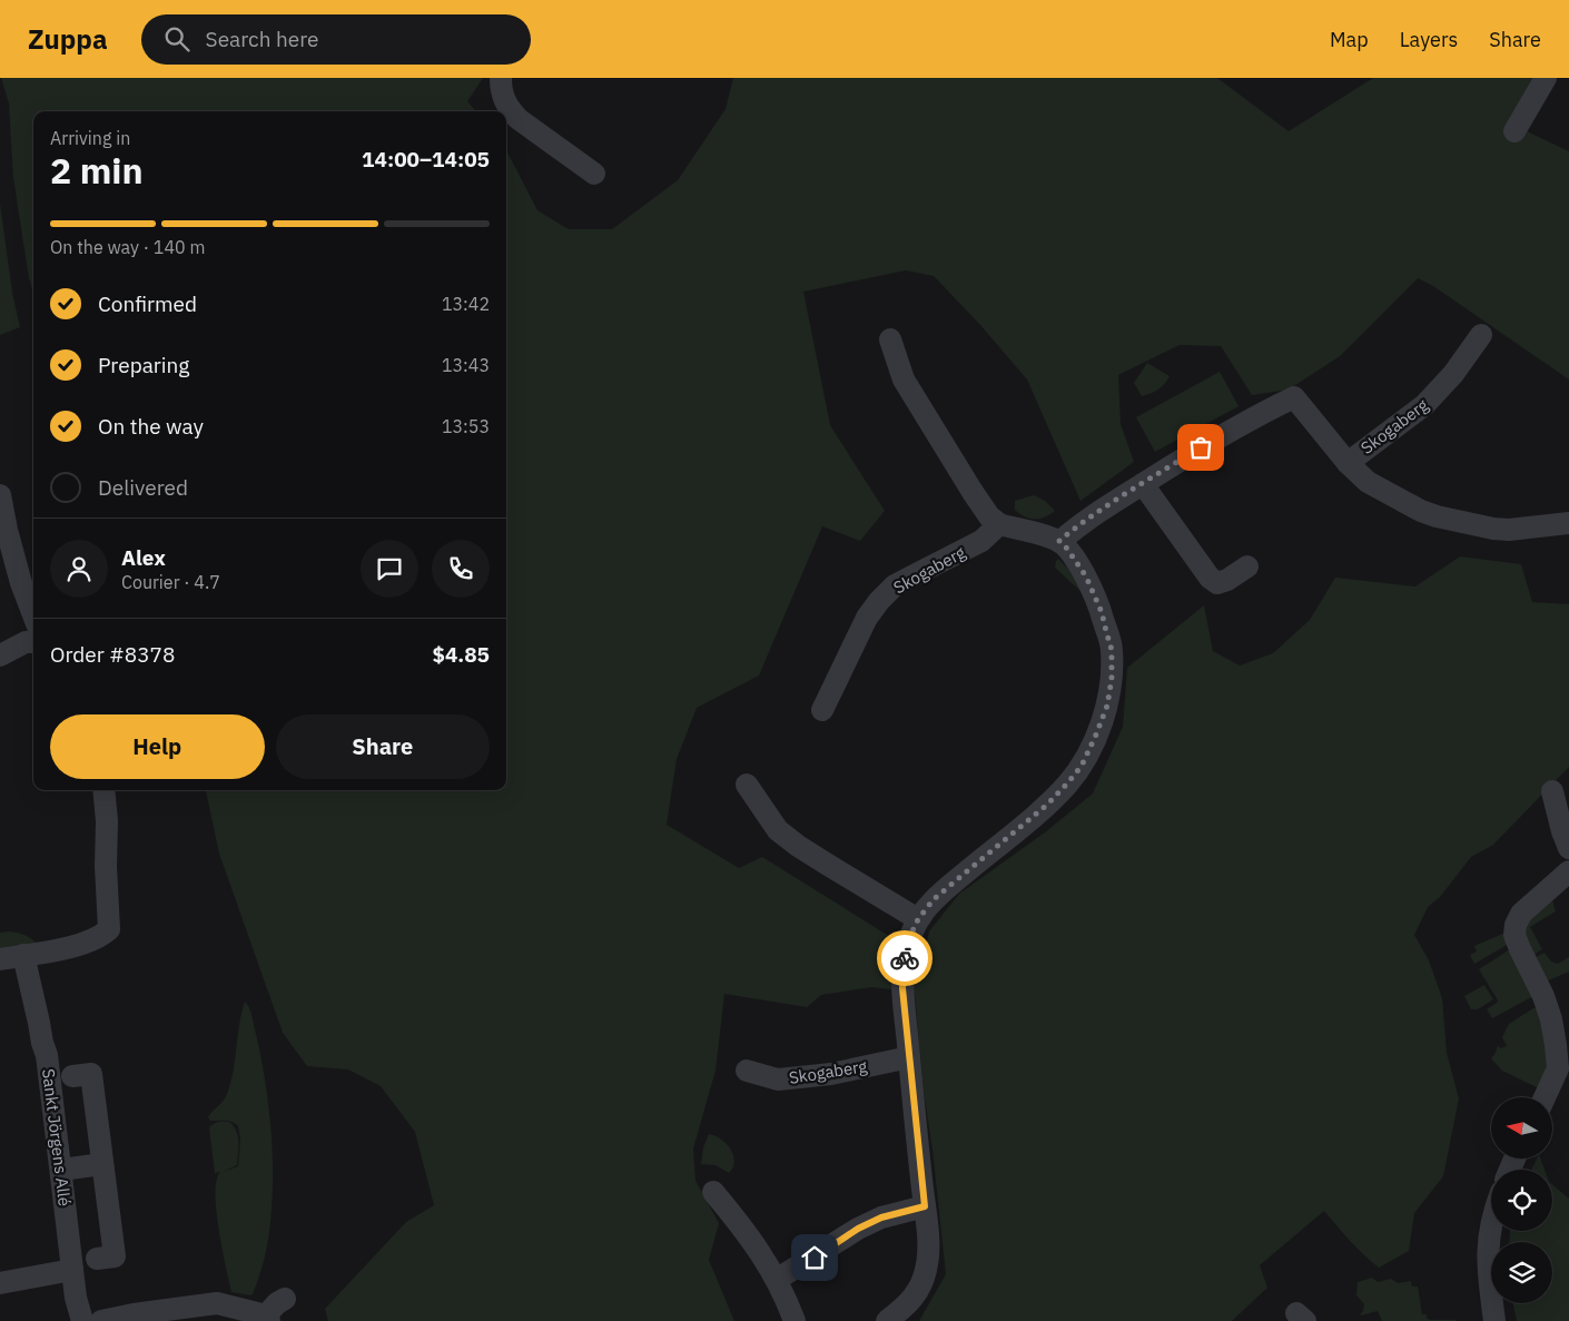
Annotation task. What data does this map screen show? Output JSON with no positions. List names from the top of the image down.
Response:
{
  "streets": {
    "street": ["Skogaberg", "Sankt Jörgens Allé"]
  },
  "north": "left",
  "page": {
    "header": "Zuppa",
    "search": "Search here",
    "nav": ["Map", "Layers", "Share"],
    "heading": ["2 min", "Arriving in", "14:00–14:05"],
    "panel": [
      "Alex",
      "Courier · 4.7",
      "Order #8378",
      "$4.85"
    ],
    "bar": "On the way · 140 m",
    "list": [
      ["Confirmed", "13:42"],
      ["Preparing", "13:43"],
      ["On the way", "13:53"],
      "Delivered"
    ],
    "buttons": ["Help", "Share"]
  }
}
